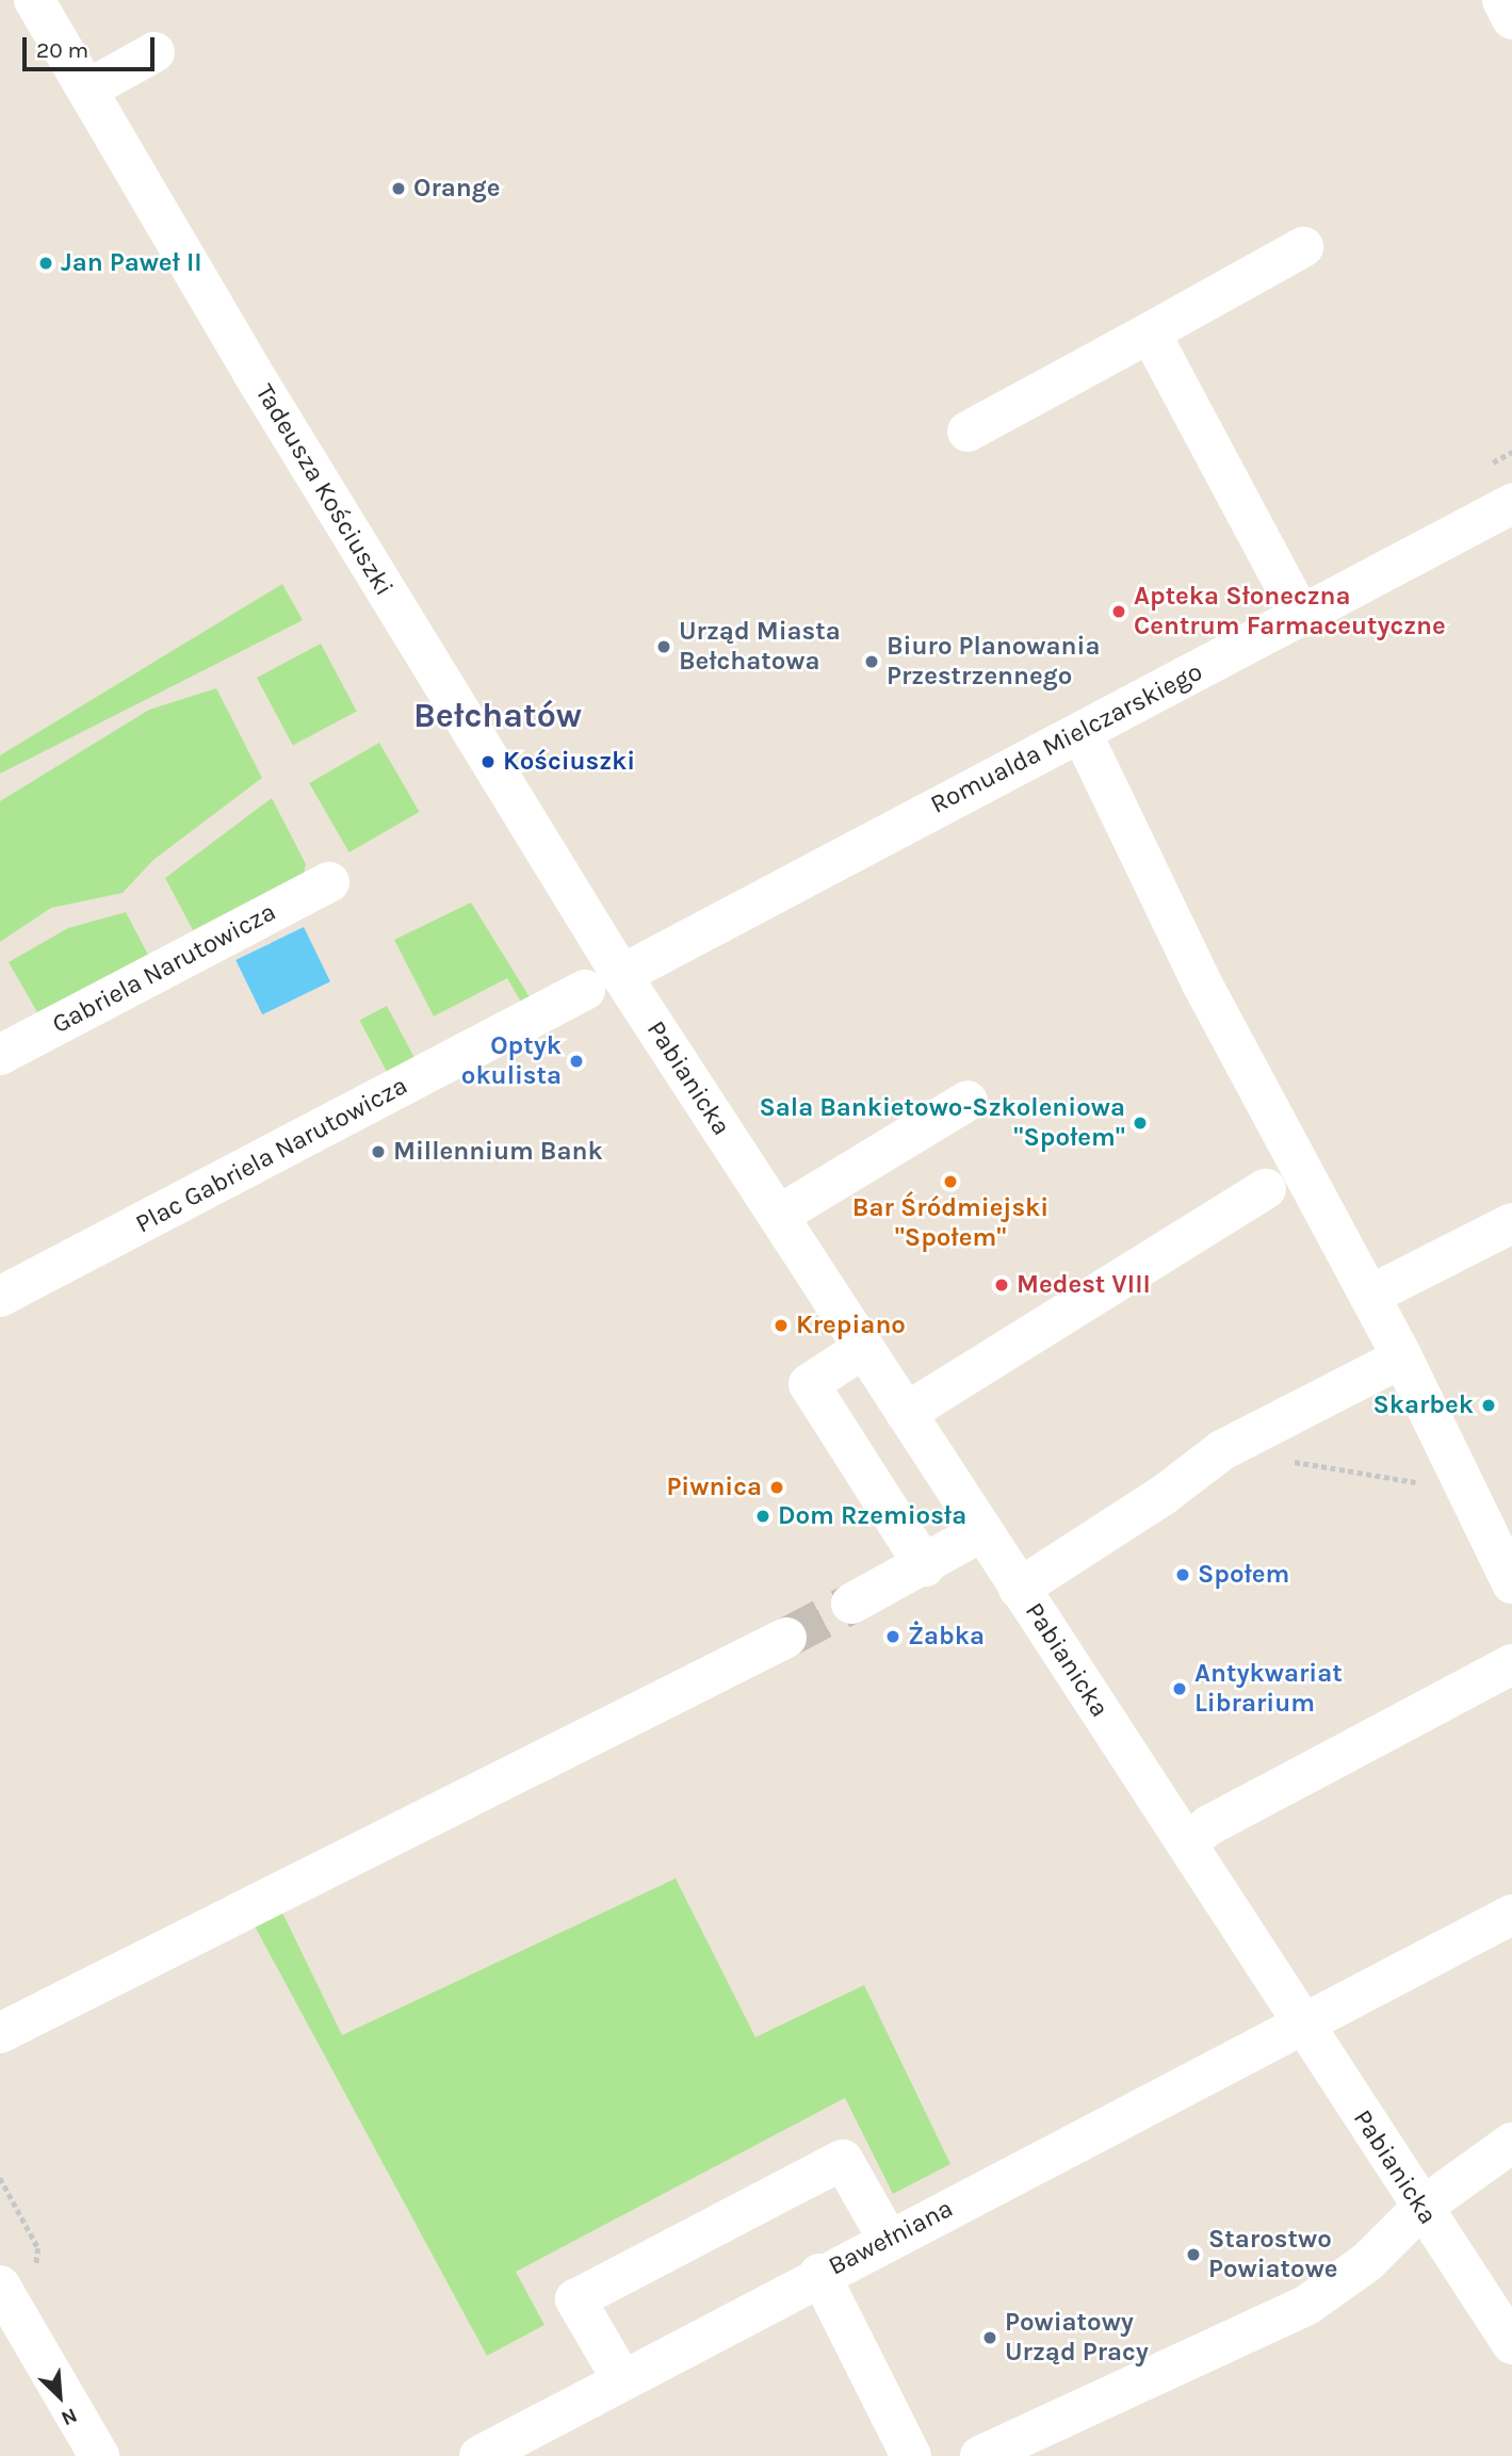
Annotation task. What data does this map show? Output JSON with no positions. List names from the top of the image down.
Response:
{
  "streets": {
    "street": [
      "Tadeusza Kościuszki",
      "Romualda Mielczarskiego",
      "Gabriela Narutowicza",
      "Pabianicka",
      "Plac Gabriela Narutowicza",
      "Bawełniana"
    ]
  },
  "crossings": [
    ["Tadeusza Kościuszki", "Romualda Mielczarskiego"],
    ["Tadeusza Kościuszki", "Pabianicka"],
    ["Romualda Mielczarskiego", "Pabianicka"],
    ["Romualda Mielczarskiego", "Plac Gabriela Narutowicza"],
    ["Pabianicka", "Bawełniana"]
  ],
  "districts": ["Bełchatów"],
  "places": [
    "Orange",
    "Jan Paweł II",
    "Apteka Słoneczna Centrum Farmaceutyczne",
    "Urząd Miasta Bełchatowa",
    "Biuro Planowania Przestrzennego",
    "Kościuszki",
    "Optyk okulista",
    "Sala Bankietowo-Szkoleniowa \"Społem\"",
    "Millennium Bank",
    "Bar Śródmiejski \"Społem\"",
    "Medest VIII",
    "Krepiano",
    "Skarbek",
    "Piwnica",
    "Dom Rzemiosła",
    "Społem",
    "Żabka",
    "Antykwariat Librarium",
    "Starostwo Powiatowe",
    "Powiatowy Urząd Pracy"
  ],
  "scale_bar": "20 m",
  "north": "bottom right"
}
